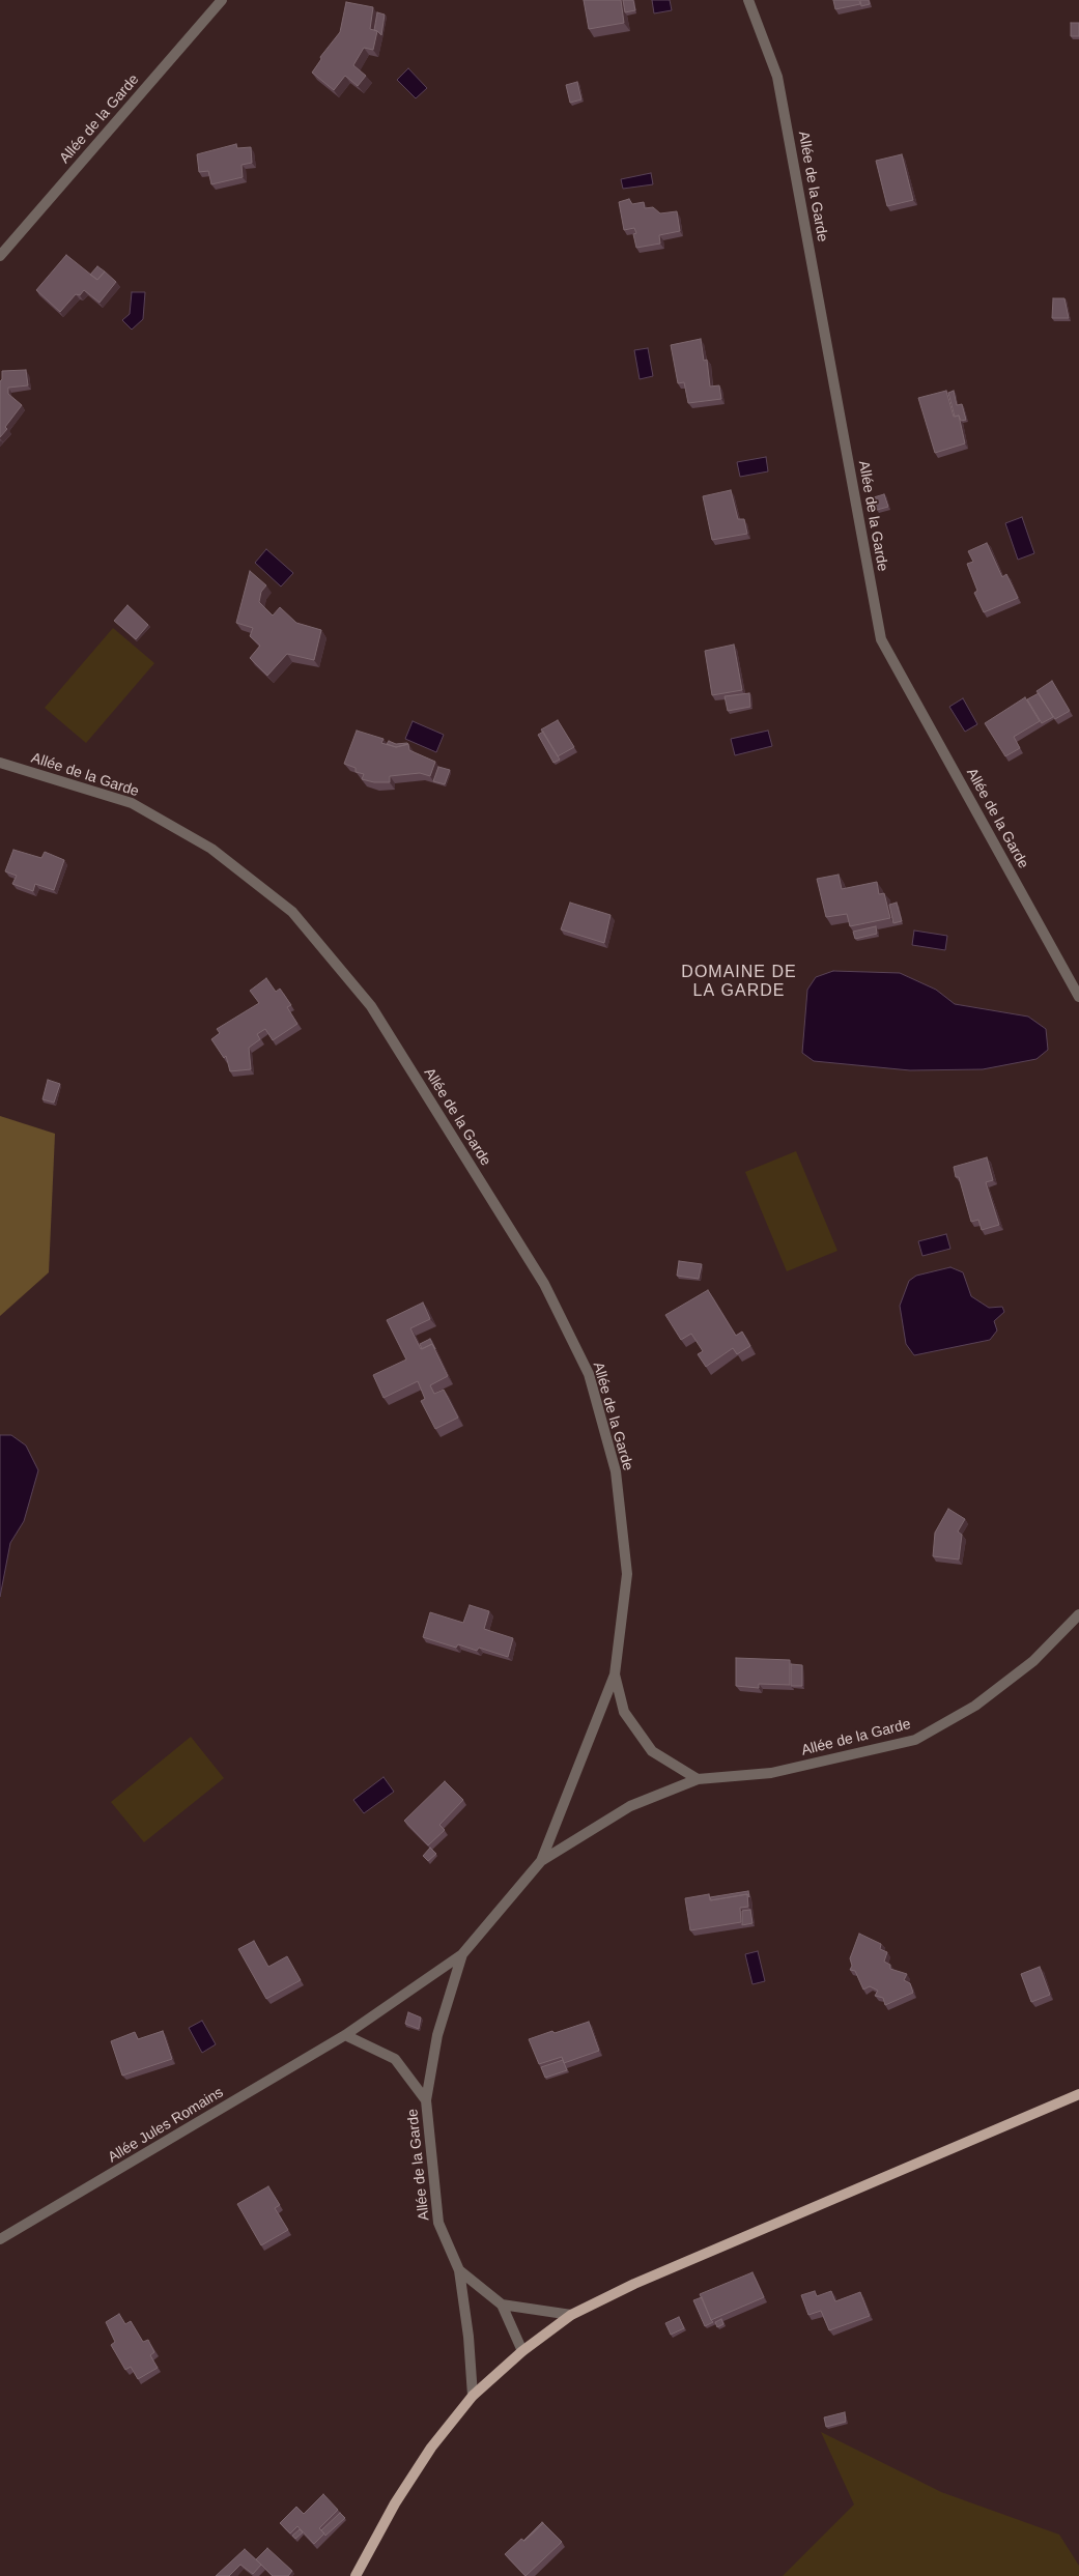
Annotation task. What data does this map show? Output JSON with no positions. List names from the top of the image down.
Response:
{
  "streets": {
    "street": ["Allée de la Garde", "Allée Jules Romains"]
  },
  "crossings": [
    ["Allée de la Garde", "Allée Jules Romains"]
  ],
  "districts": ["DOMAINE DE LA GARDE"]
}
